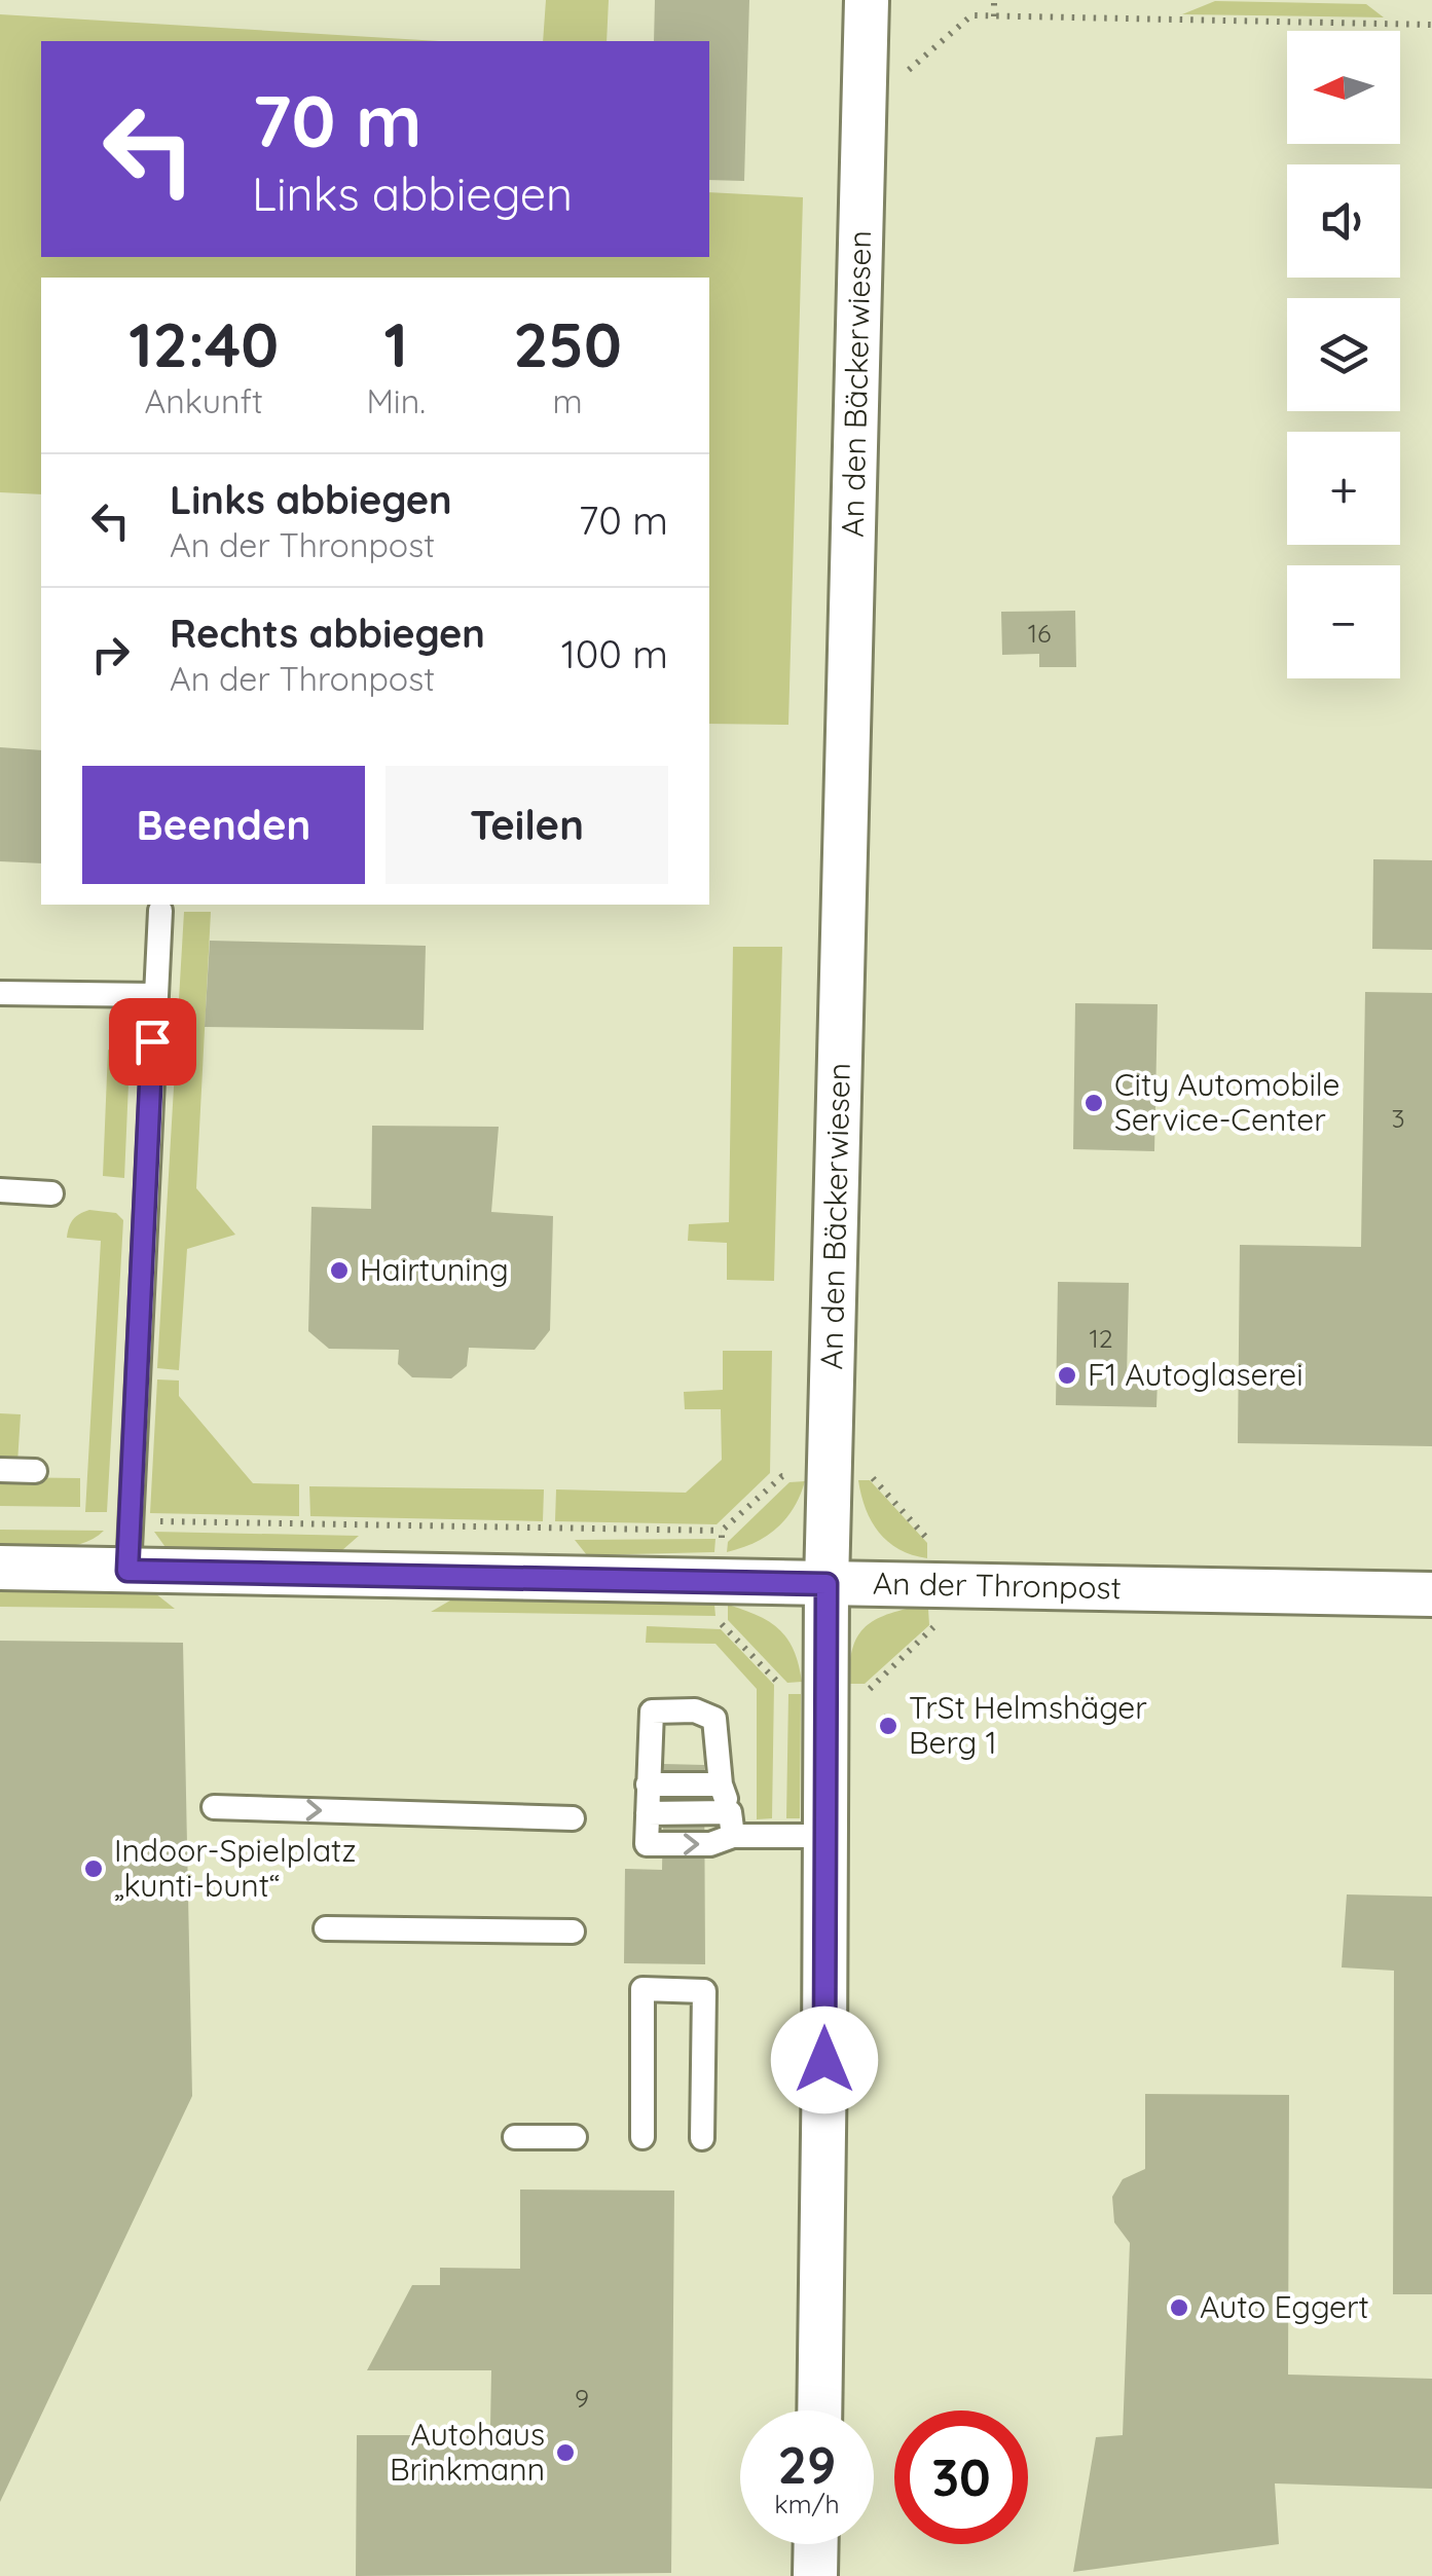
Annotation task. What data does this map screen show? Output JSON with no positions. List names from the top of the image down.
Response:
{
  "streets": {
    "street": ["An den Bäckerwiesen", "An der Thronpost"]
  },
  "crossings": [
    ["An den Bäckerwiesen", "An der Thronpost"]
  ],
  "places": [
    "City Automobile Service-Center",
    "Hairtuning",
    "F1 Autoglaserei",
    "TrSt Helmshäger Berg 1",
    "Indoor-Spielplatz „kunti-bunt“",
    "Auto Eggert",
    "Autohaus Brinkmann"
  ],
  "house_numbers": [
    "16",
    "3",
    "12",
    "9"
  ],
  "north": "left",
  "page": {
    "map_buttons": ["+", "−"],
    "turn": ["70 m", "Links abbiegen"],
    "eta": [
      "12:40",
      "Ankunft",
      "1",
      "Min.",
      "250",
      "m"
    ],
    "list": [
      {
        "name": "Links abbiegen",
        "note": "An der Thronpost",
        "value": "70 m"
      },
      {
        "name": "Rechts abbiegen",
        "note": "An der Thronpost",
        "value": "100 m"
      }
    ],
    "buttons": ["Beenden", "Teilen"],
    "speed": "29 km/h",
    "limit": "30"
  }
}
